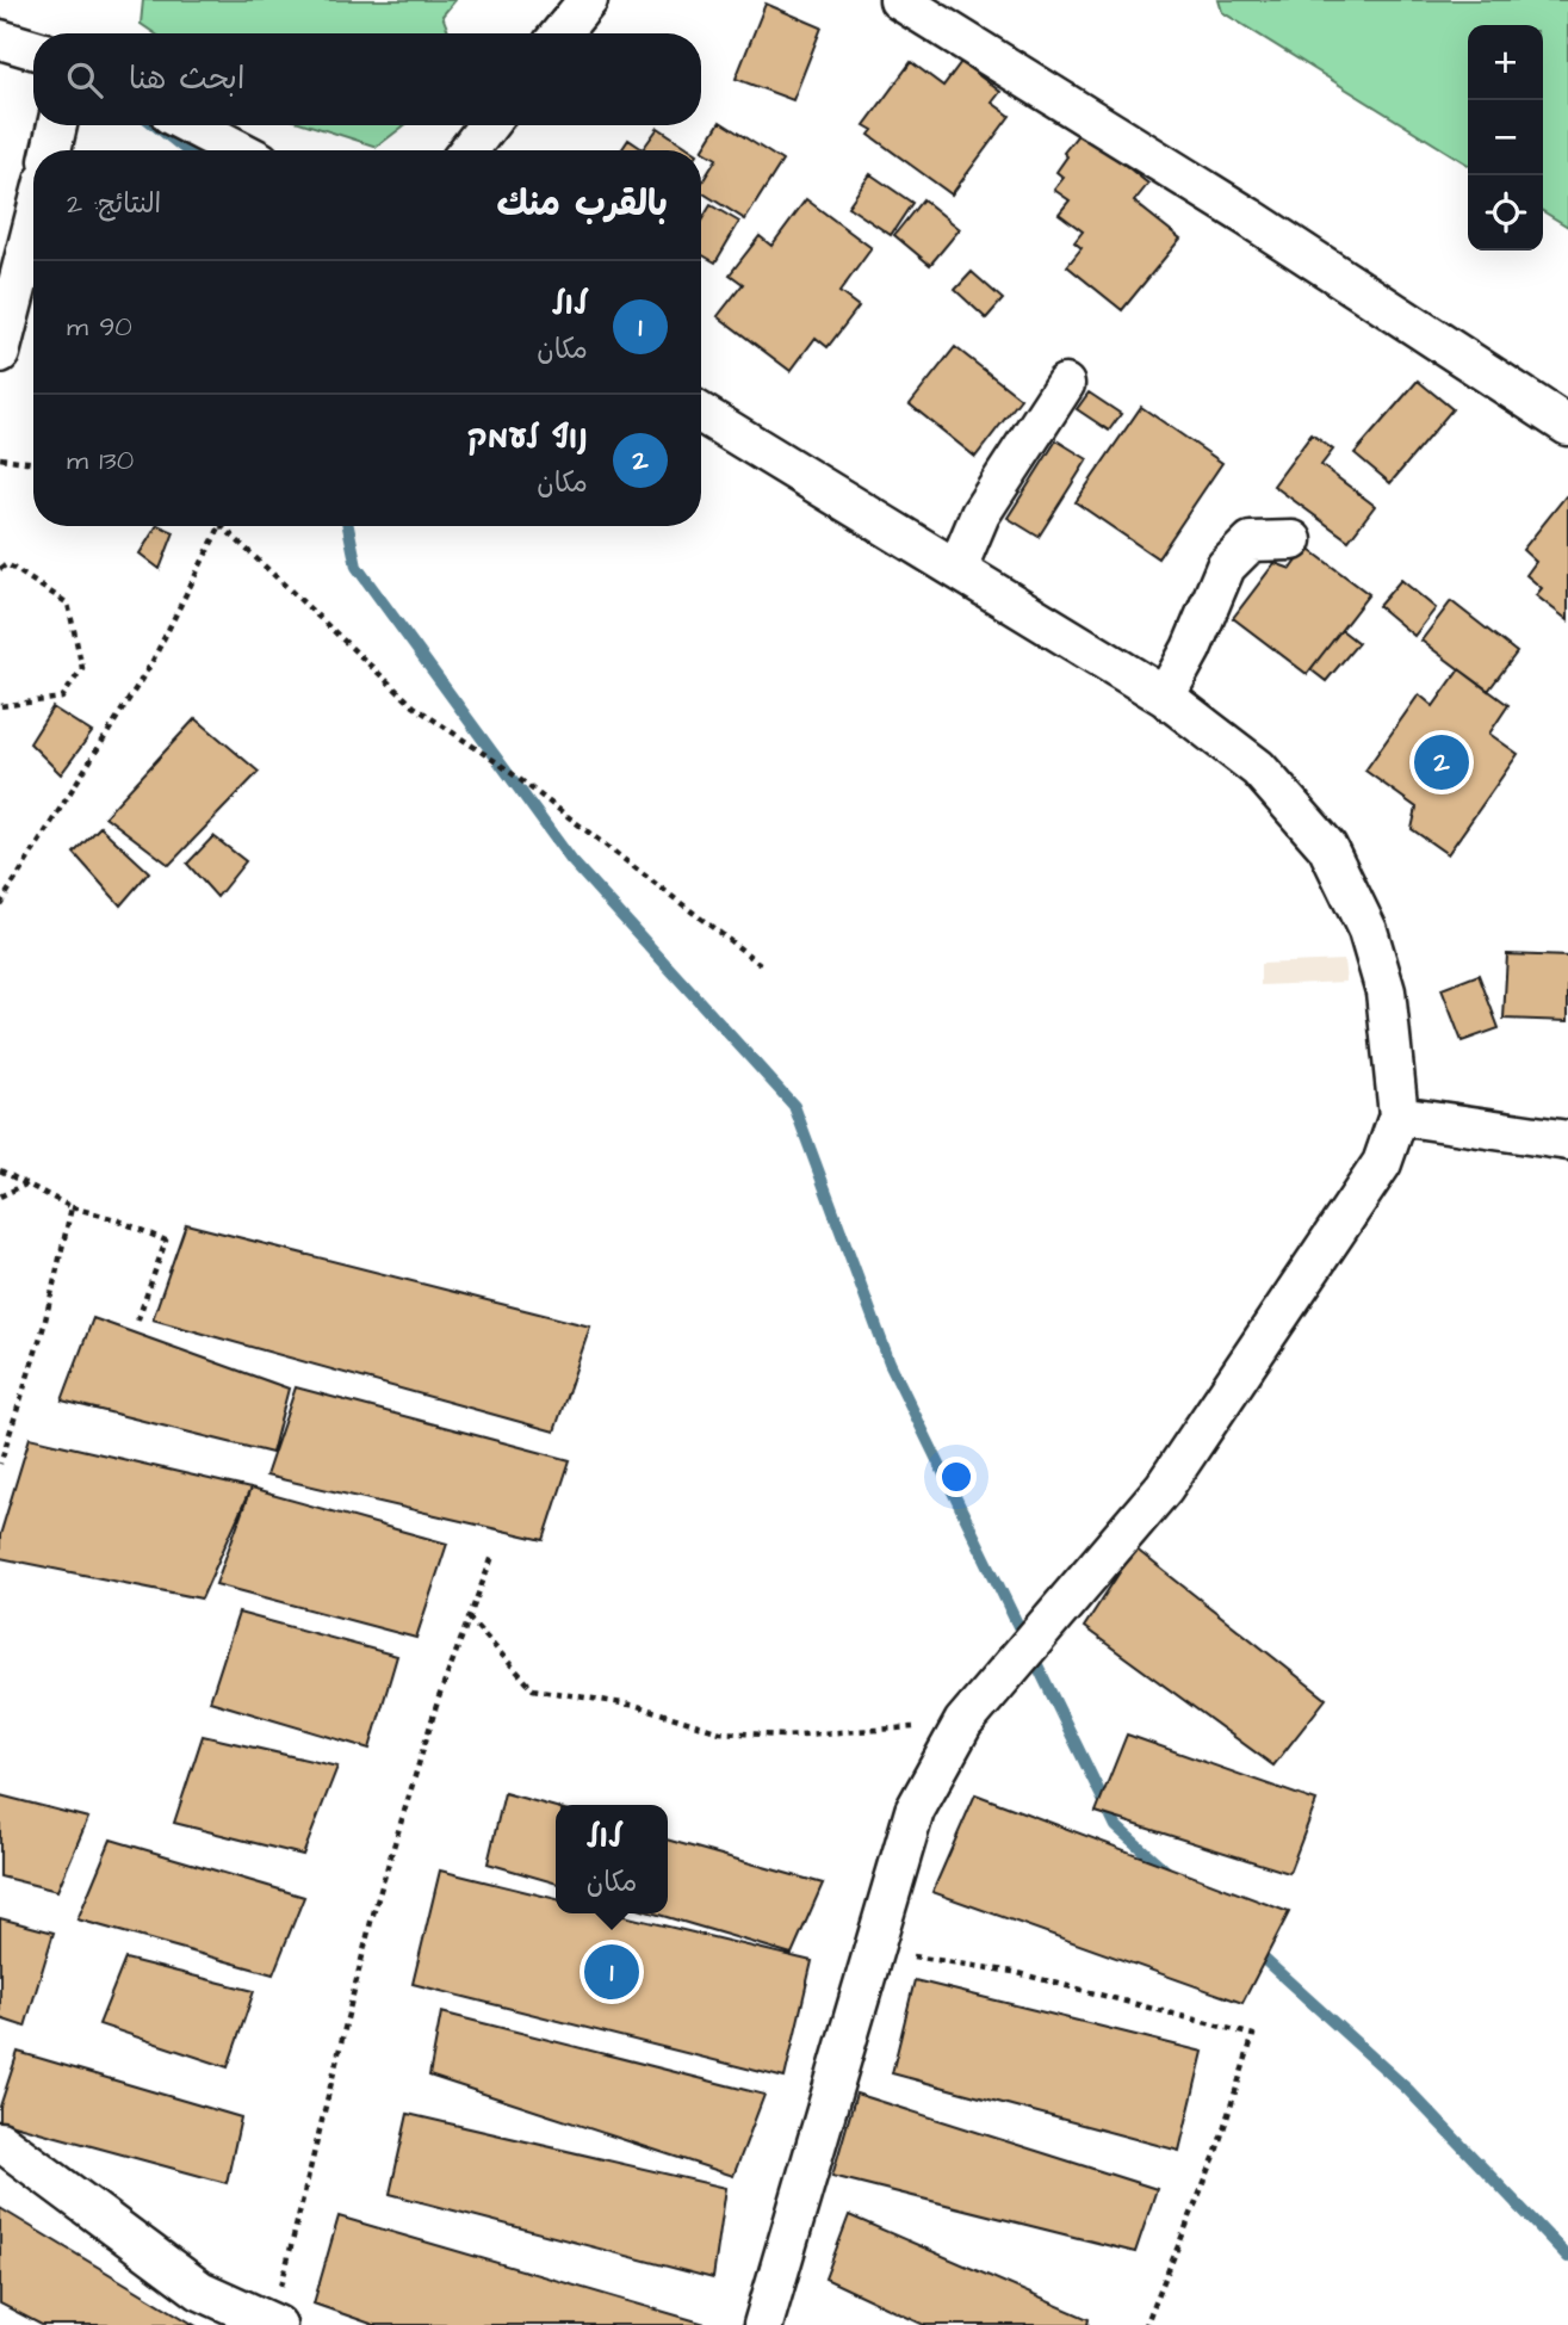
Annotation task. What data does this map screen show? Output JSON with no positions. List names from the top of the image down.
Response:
{
  "page": {
    "map_buttons": ["+", "−"],
    "search": "ابحث هنا",
    "heading": ["بالقرب منك", "النتائج: 2"],
    "list": [
      {
        "mark": "1",
        "name": "לול",
        "note": "مكان",
        "value": "90 m"
      },
      {
        "mark": "2",
        "name": "נוף לעמק",
        "note": "مكان",
        "value": "130 m"
      }
    ],
    "pins": ["2", "1"],
    "popup": ["לול", "مكان"]
  }
}
